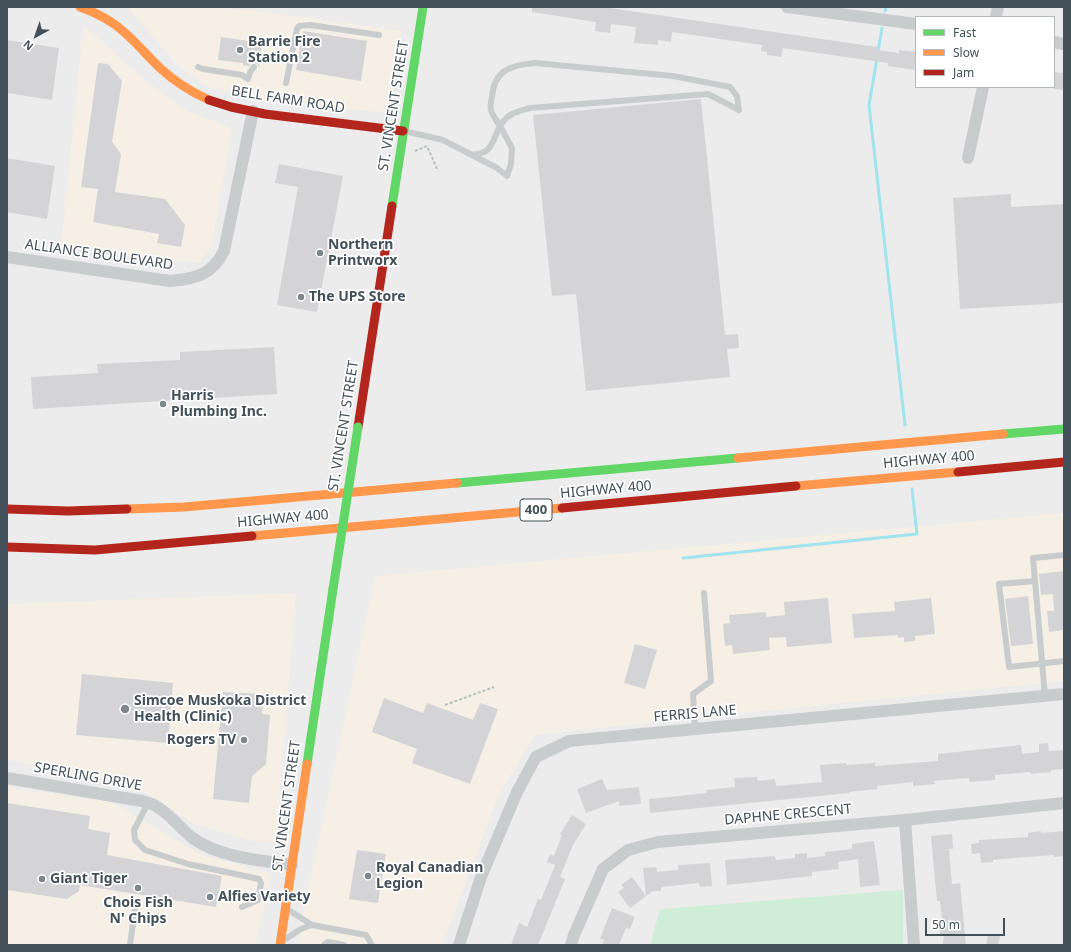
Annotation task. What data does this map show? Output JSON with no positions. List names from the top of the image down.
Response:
{
  "streets": {
    "main road": [
      "BELL FARM ROAD",
      "ST. VINCENT STREET",
      "HIGHWAY 400",
      "400"
    ],
    "street": [
      "ALLIANCE BOULEVARD",
      "FERRIS LANE",
      "SPERLING DRIVE",
      "DAPHNE CRESCENT"
    ]
  },
  "crossings": [
    ["BELL FARM ROAD", "ST. VINCENT STREET"],
    ["BELL FARM ROAD", "ALLIANCE BOULEVARD"],
    ["ST. VINCENT STREET", "SPERLING DRIVE"]
  ],
  "places": [
    "Barrie Fire Station 2",
    "Northern Printworx",
    "The UPS Store",
    "Harris Plumbing Inc.",
    "Simcoe Muskoka District Health (Clinic)",
    "Rogers TV",
    "Royal Canadian Legion",
    "Giant Tiger",
    "Chois Fish N' Chips",
    "Alfies Variety"
  ],
  "legend": ["Fast", "Slow", "Jam"],
  "scale_bar": "50 m",
  "north": "bottom left"
}
